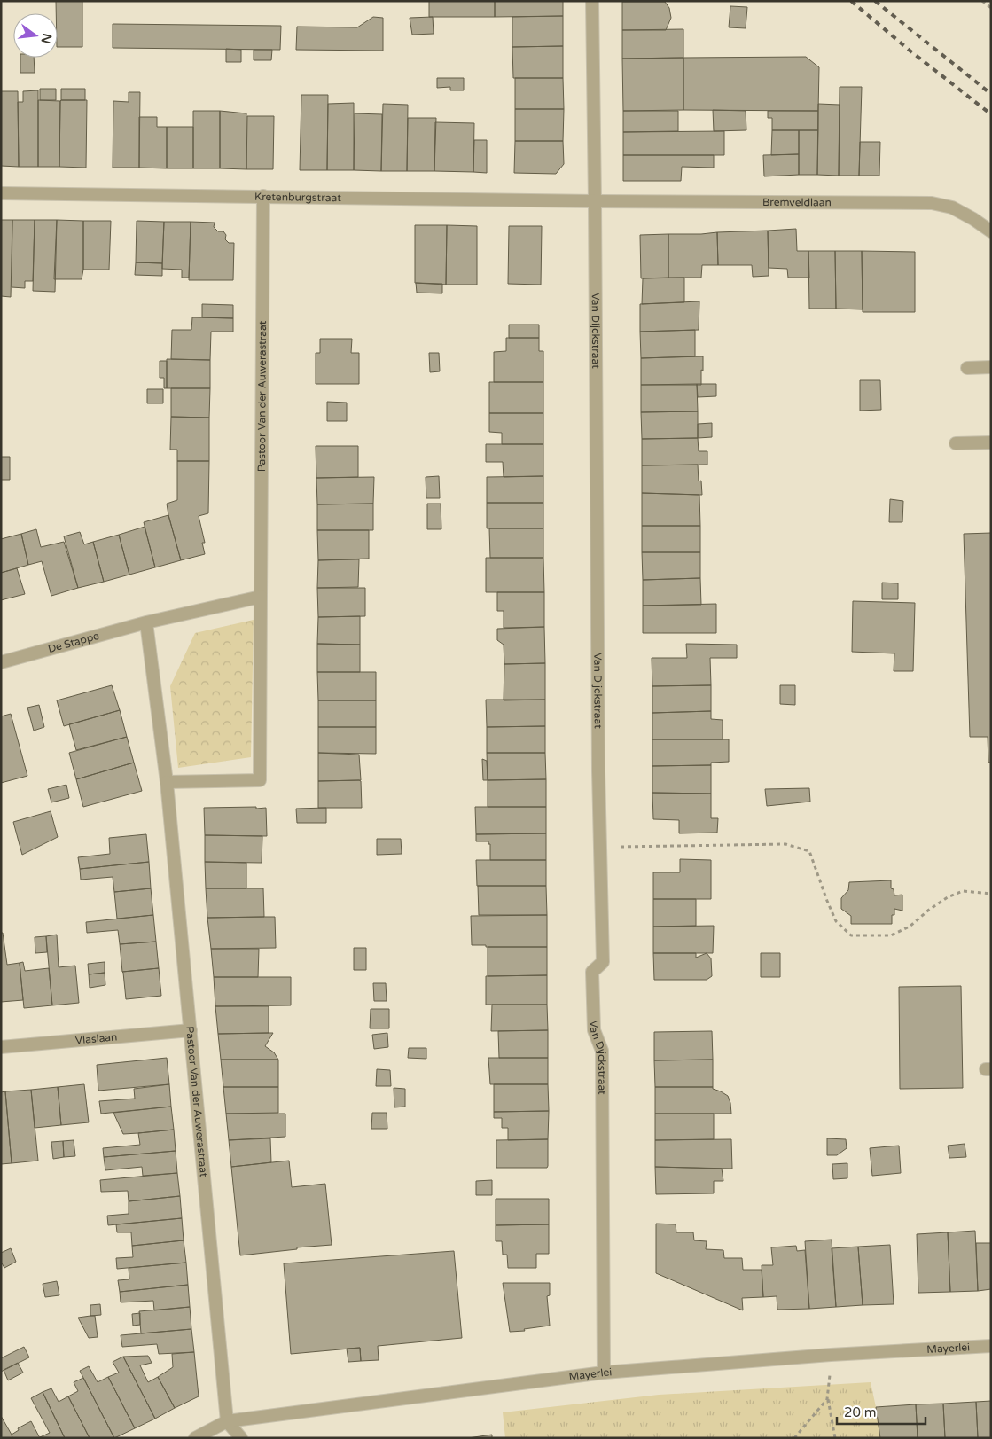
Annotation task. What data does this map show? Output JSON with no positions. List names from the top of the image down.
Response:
{
  "streets": {
    "street": [
      "Kretenburgstraat",
      "Bremveldlaan",
      "Van Dijckstraat",
      "Pastoor Van der Auwerastraat",
      "De Stappe",
      "Vlaslaan",
      "Mayerlei"
    ]
  },
  "crossings": [
    ["Kretenburgstraat", "Bremveldlaan"],
    ["Kretenburgstraat", "Van Dijckstraat"],
    ["Kretenburgstraat", "Pastoor Van der Auwerastraat"],
    ["Bremveldlaan", "Van Dijckstraat"],
    ["Van Dijckstraat", "Mayerlei"],
    ["Pastoor Van der Auwerastraat", "De Stappe"],
    ["Pastoor Van der Auwerastraat", "Vlaslaan"],
    ["Pastoor Van der Auwerastraat", "Mayerlei"]
  ],
  "scale_bar": "20 m",
  "north": "right"
}
